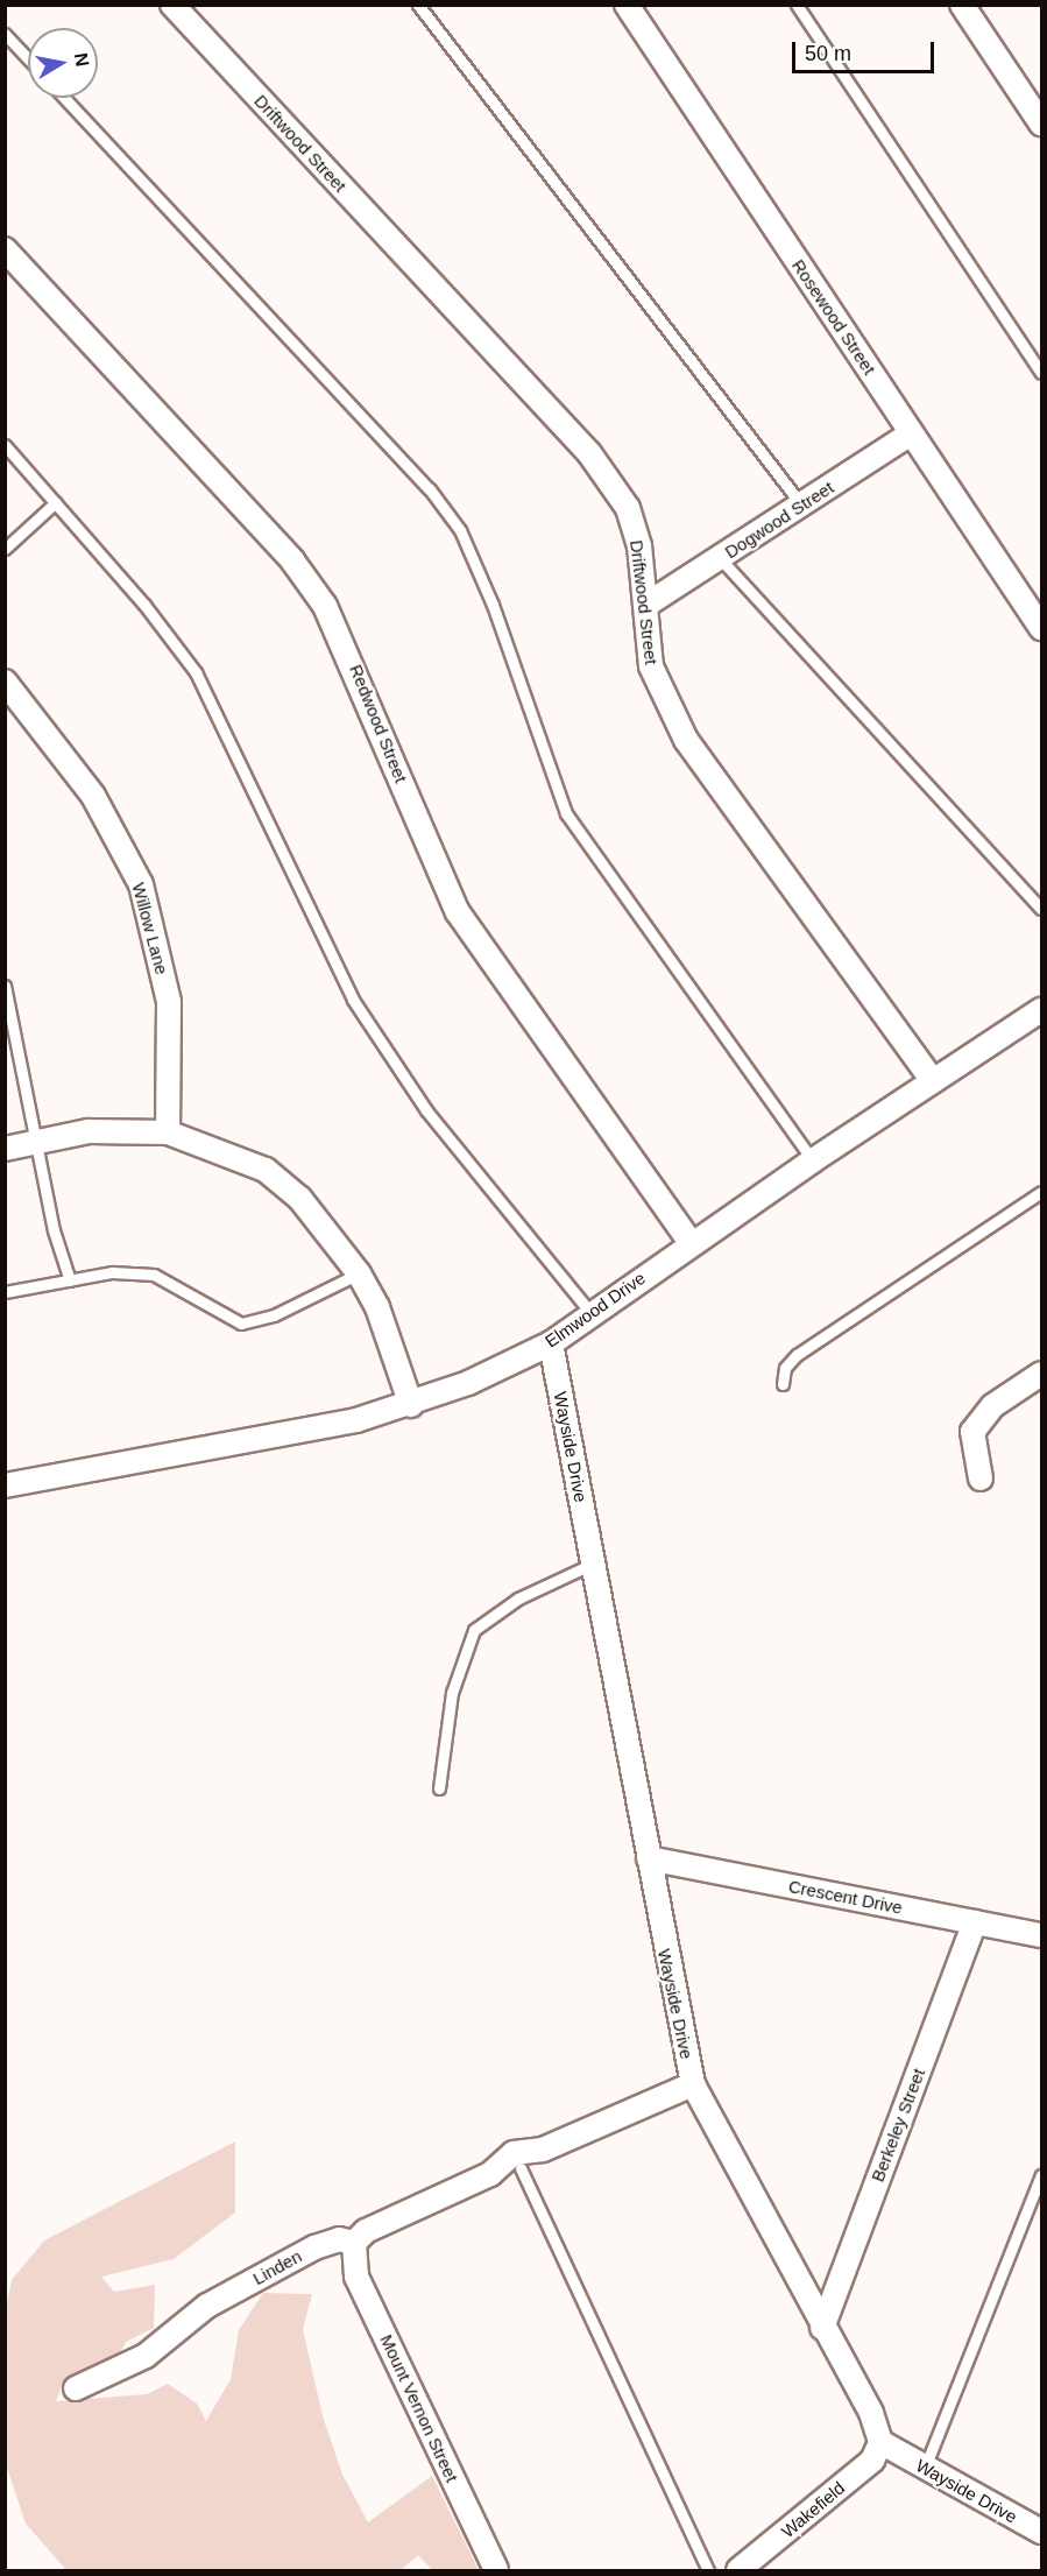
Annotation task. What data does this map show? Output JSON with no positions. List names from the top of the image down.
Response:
{
  "streets": {
    "street": [
      "Driftwood Street",
      "Rosewood Street",
      "Dogwood Street",
      "Redwood Street",
      "Willow Lane",
      "Elmwood Drive",
      "Wayside Drive",
      "Crescent Drive",
      "Berkeley Street",
      "Linden",
      "Mount Vernon Street",
      "Wakefield"
    ]
  },
  "crossings": [
    ["Driftwood Street", "Dogwood Street"],
    ["Driftwood Street", "Elmwood Drive"],
    ["Rosewood Street", "Dogwood Street"],
    ["Redwood Street", "Elmwood Drive"],
    ["Elmwood Drive", "Wayside Drive"],
    ["Wayside Drive", "Crescent Drive"],
    ["Wayside Drive", "Berkeley Street"],
    ["Wayside Drive", "Wakefield"],
    ["Crescent Drive", "Berkeley Street"],
    ["Linden", "Mount Vernon Street"]
  ],
  "scale_bar": "50 m",
  "north": "right"
}
